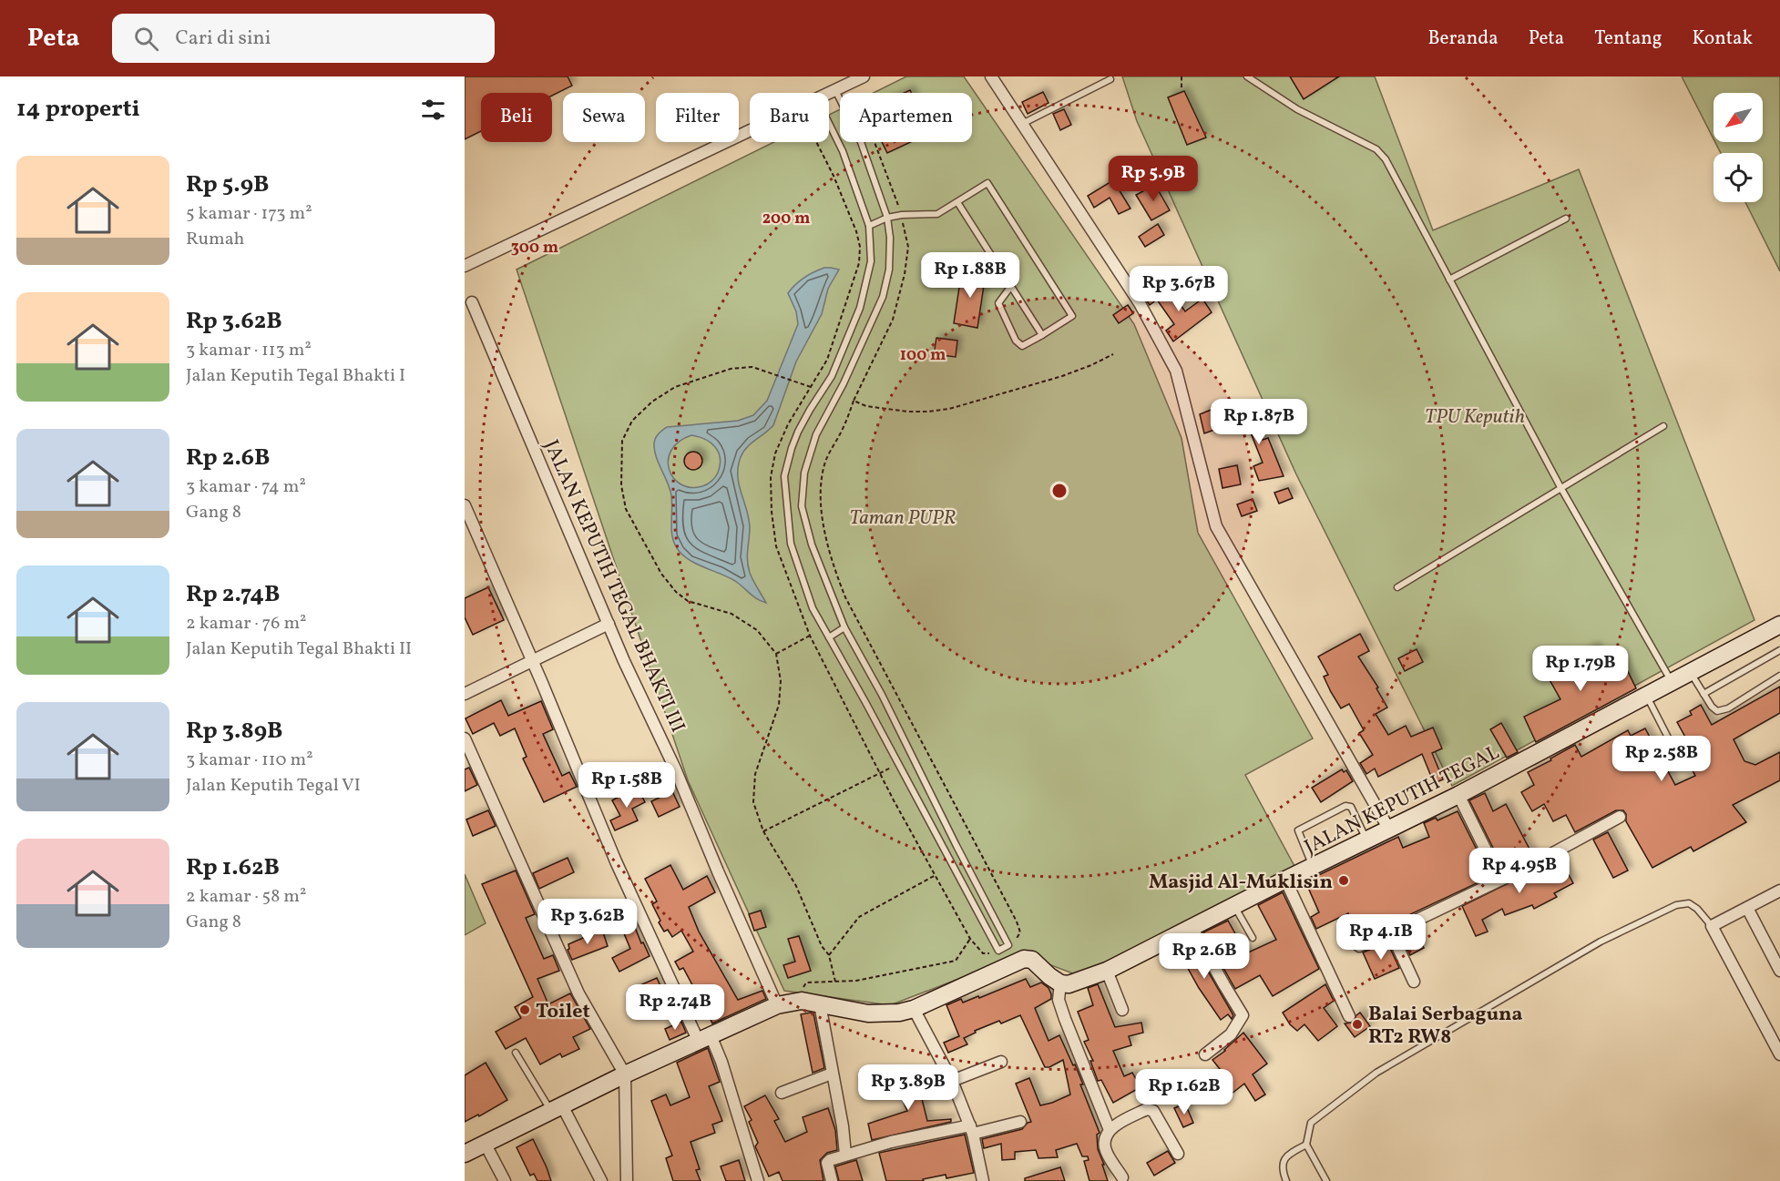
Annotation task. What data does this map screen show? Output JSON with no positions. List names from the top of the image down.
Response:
{
  "streets": {
    "main road": ["JALAN KEPUTIH TEGAL"],
    "street": ["JALAN KEPUTIH TEGAL BHAKTI III"]
  },
  "parks": ["TPU Keputih", "Taman PUPR"],
  "places": ["Masjid Al-Muklisin", "Toilet", "Balai Serbaguna RT2 RW8"],
  "north": "bottom left",
  "page": {
    "header": "Peta",
    "search": "Cari di sini",
    "nav": [
      "Beranda",
      "Peta",
      "Tentang",
      "Kontak"
    ],
    "heading": "14 properti",
    "chip": [
      "Beli",
      "Sewa",
      "Filter",
      "Baru",
      "Apartemen"
    ],
    "list": [
      {
        "name": "Rp 5.9B",
        "note": "5 kamar · 173 m² · Rumah"
      },
      {
        "name": "Rp 3.62B",
        "note": "3 kamar · 113 m² · Jalan Keputih Tegal Bhakti I"
      },
      {
        "name": "Rp 2.6B",
        "note": "3 kamar · 74 m² · Gang 8"
      },
      {
        "name": "Rp 2.74B",
        "note": "2 kamar · 76 m² · Jalan Keputih Tegal Bhakti II"
      },
      {
        "name": "Rp 3.89B",
        "note": "3 kamar · 110 m² · Jalan Keputih Tegal VI"
      },
      {
        "name": "Rp 1.62B",
        "note": "2 kamar · 58 m² · Gang 8"
      }
    ],
    "price": [
      "Rp 5.9B",
      "Rp 1.88B",
      "Rp 3.67B",
      "Rp 1.87B",
      "Rp 1.79B",
      "Rp 2.58B",
      "Rp 1.58B",
      "Rp 4.95B",
      "Rp 3.62B",
      "Rp 4.1B",
      "Rp 2.6B",
      "Rp 2.74B",
      "Rp 3.89B",
      "Rp 1.62B"
    ]
  },
  "rings": ["200 m", "300 m", "100 m"]
}
